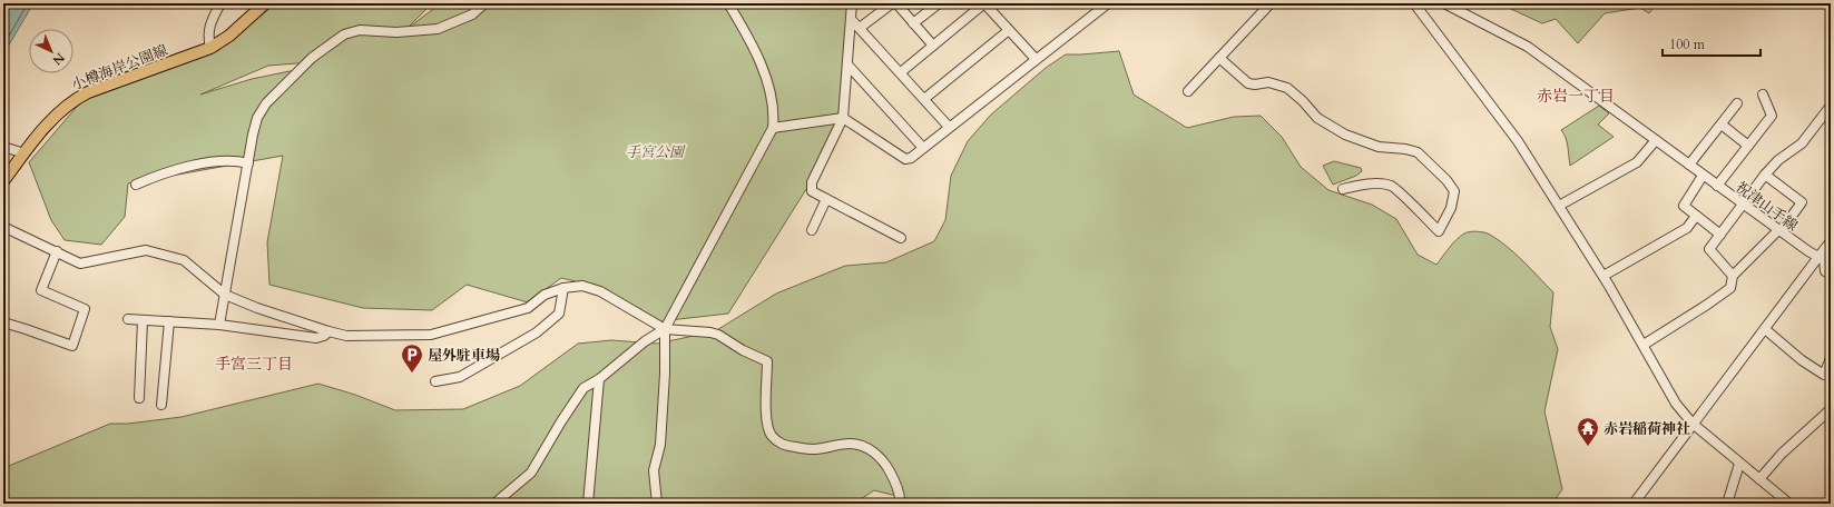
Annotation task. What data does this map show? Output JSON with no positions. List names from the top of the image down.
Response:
{
  "streets": {
    "main road": ["小樽海岸公園線"],
    "street": ["祝津山手線"]
  },
  "districts": ["赤岩一丁目", "手宮三丁目"],
  "parks": ["手宮公園"],
  "places": {
    "parking": ["屋外駐車場"],
    "temple": ["赤岩稲荷神社"]
  },
  "scale_bar": "100 m",
  "north": "bottom right"
}
